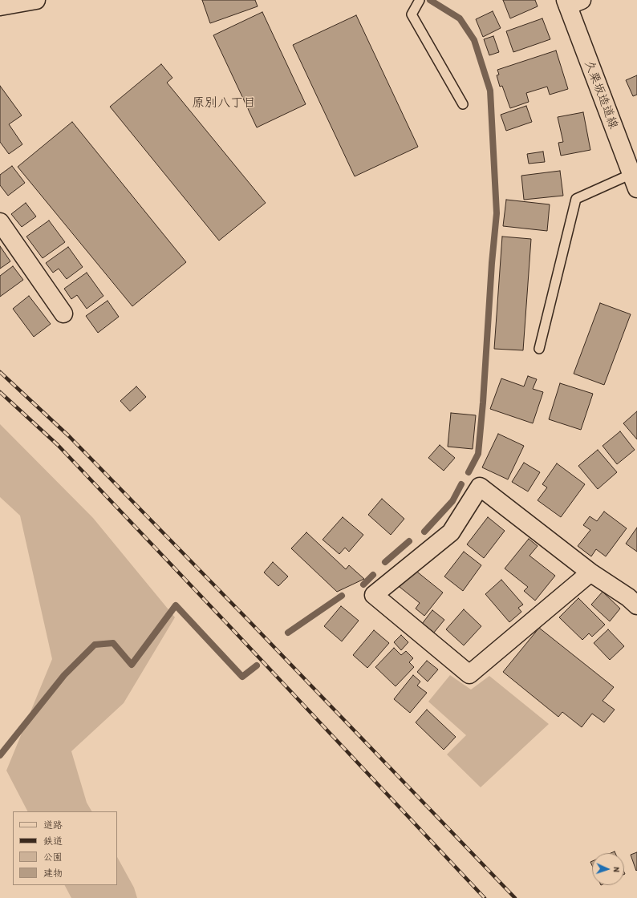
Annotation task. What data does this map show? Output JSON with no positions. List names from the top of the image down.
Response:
{
  "streets": {
    "street": ["久栗坂造道線"]
  },
  "districts": ["原別八丁目"],
  "legend": [
    "道路",
    "鉄道",
    "公園",
    "建物"
  ],
  "north": "right"
}
